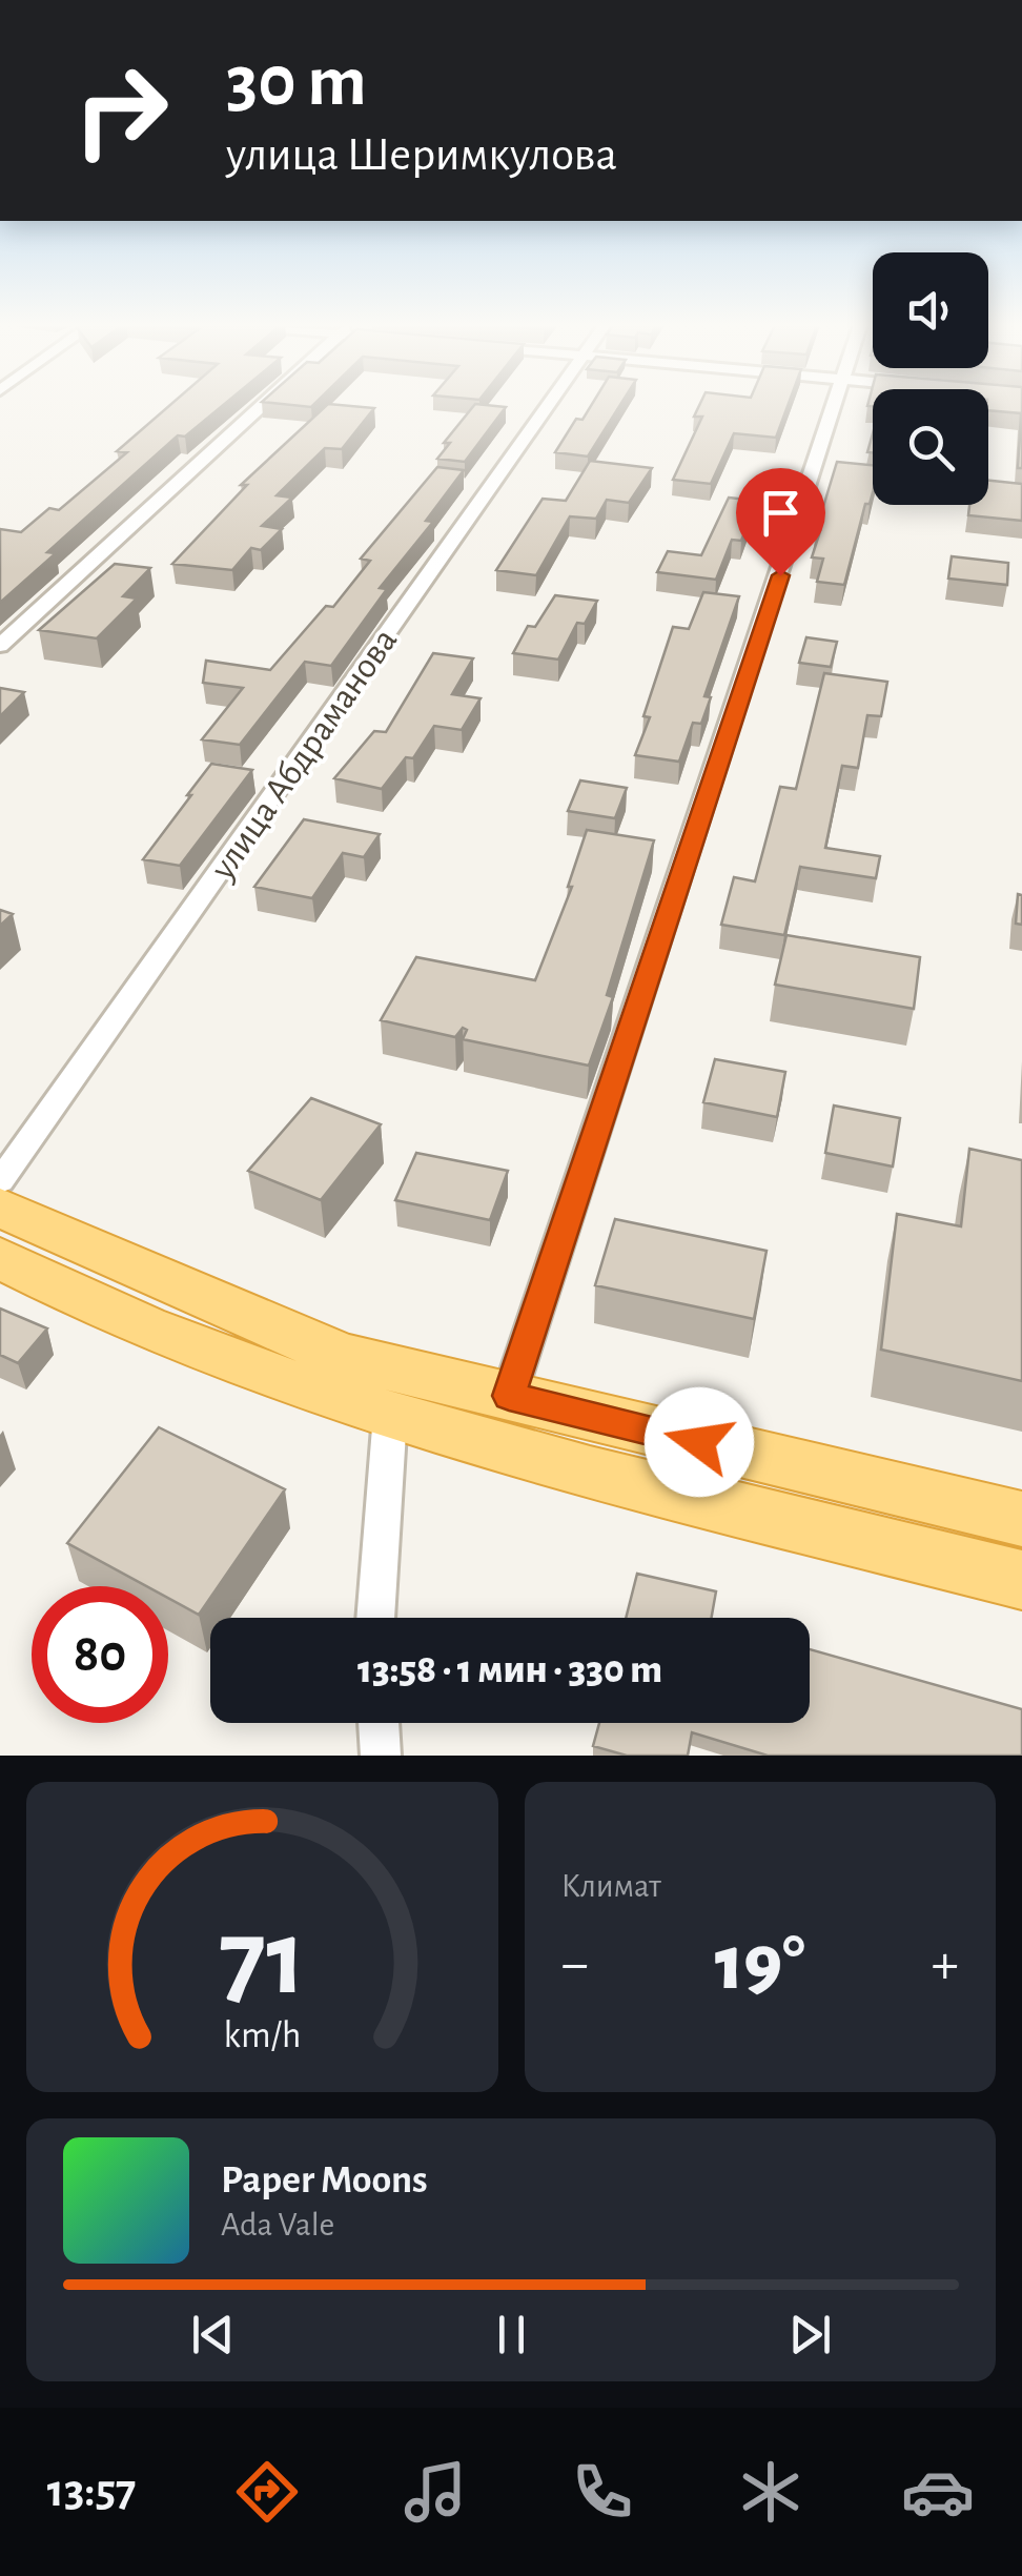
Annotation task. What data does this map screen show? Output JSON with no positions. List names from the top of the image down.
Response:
{
  "streets": {
    "street": ["улица Абдраманова"]
  },
  "page": {
    "turn": ["30 m", "улица Шеримкулова"],
    "limit": "80",
    "trip": "13:58 · 1 мин · 330 m",
    "tile": "Климат",
    "heat": ["−", "19°", "+"],
    "song": ["Paper Moons", "Ada Vale"],
    "tabs": "13:57",
    "gauge": ["71", "km/h"]
  }
}
